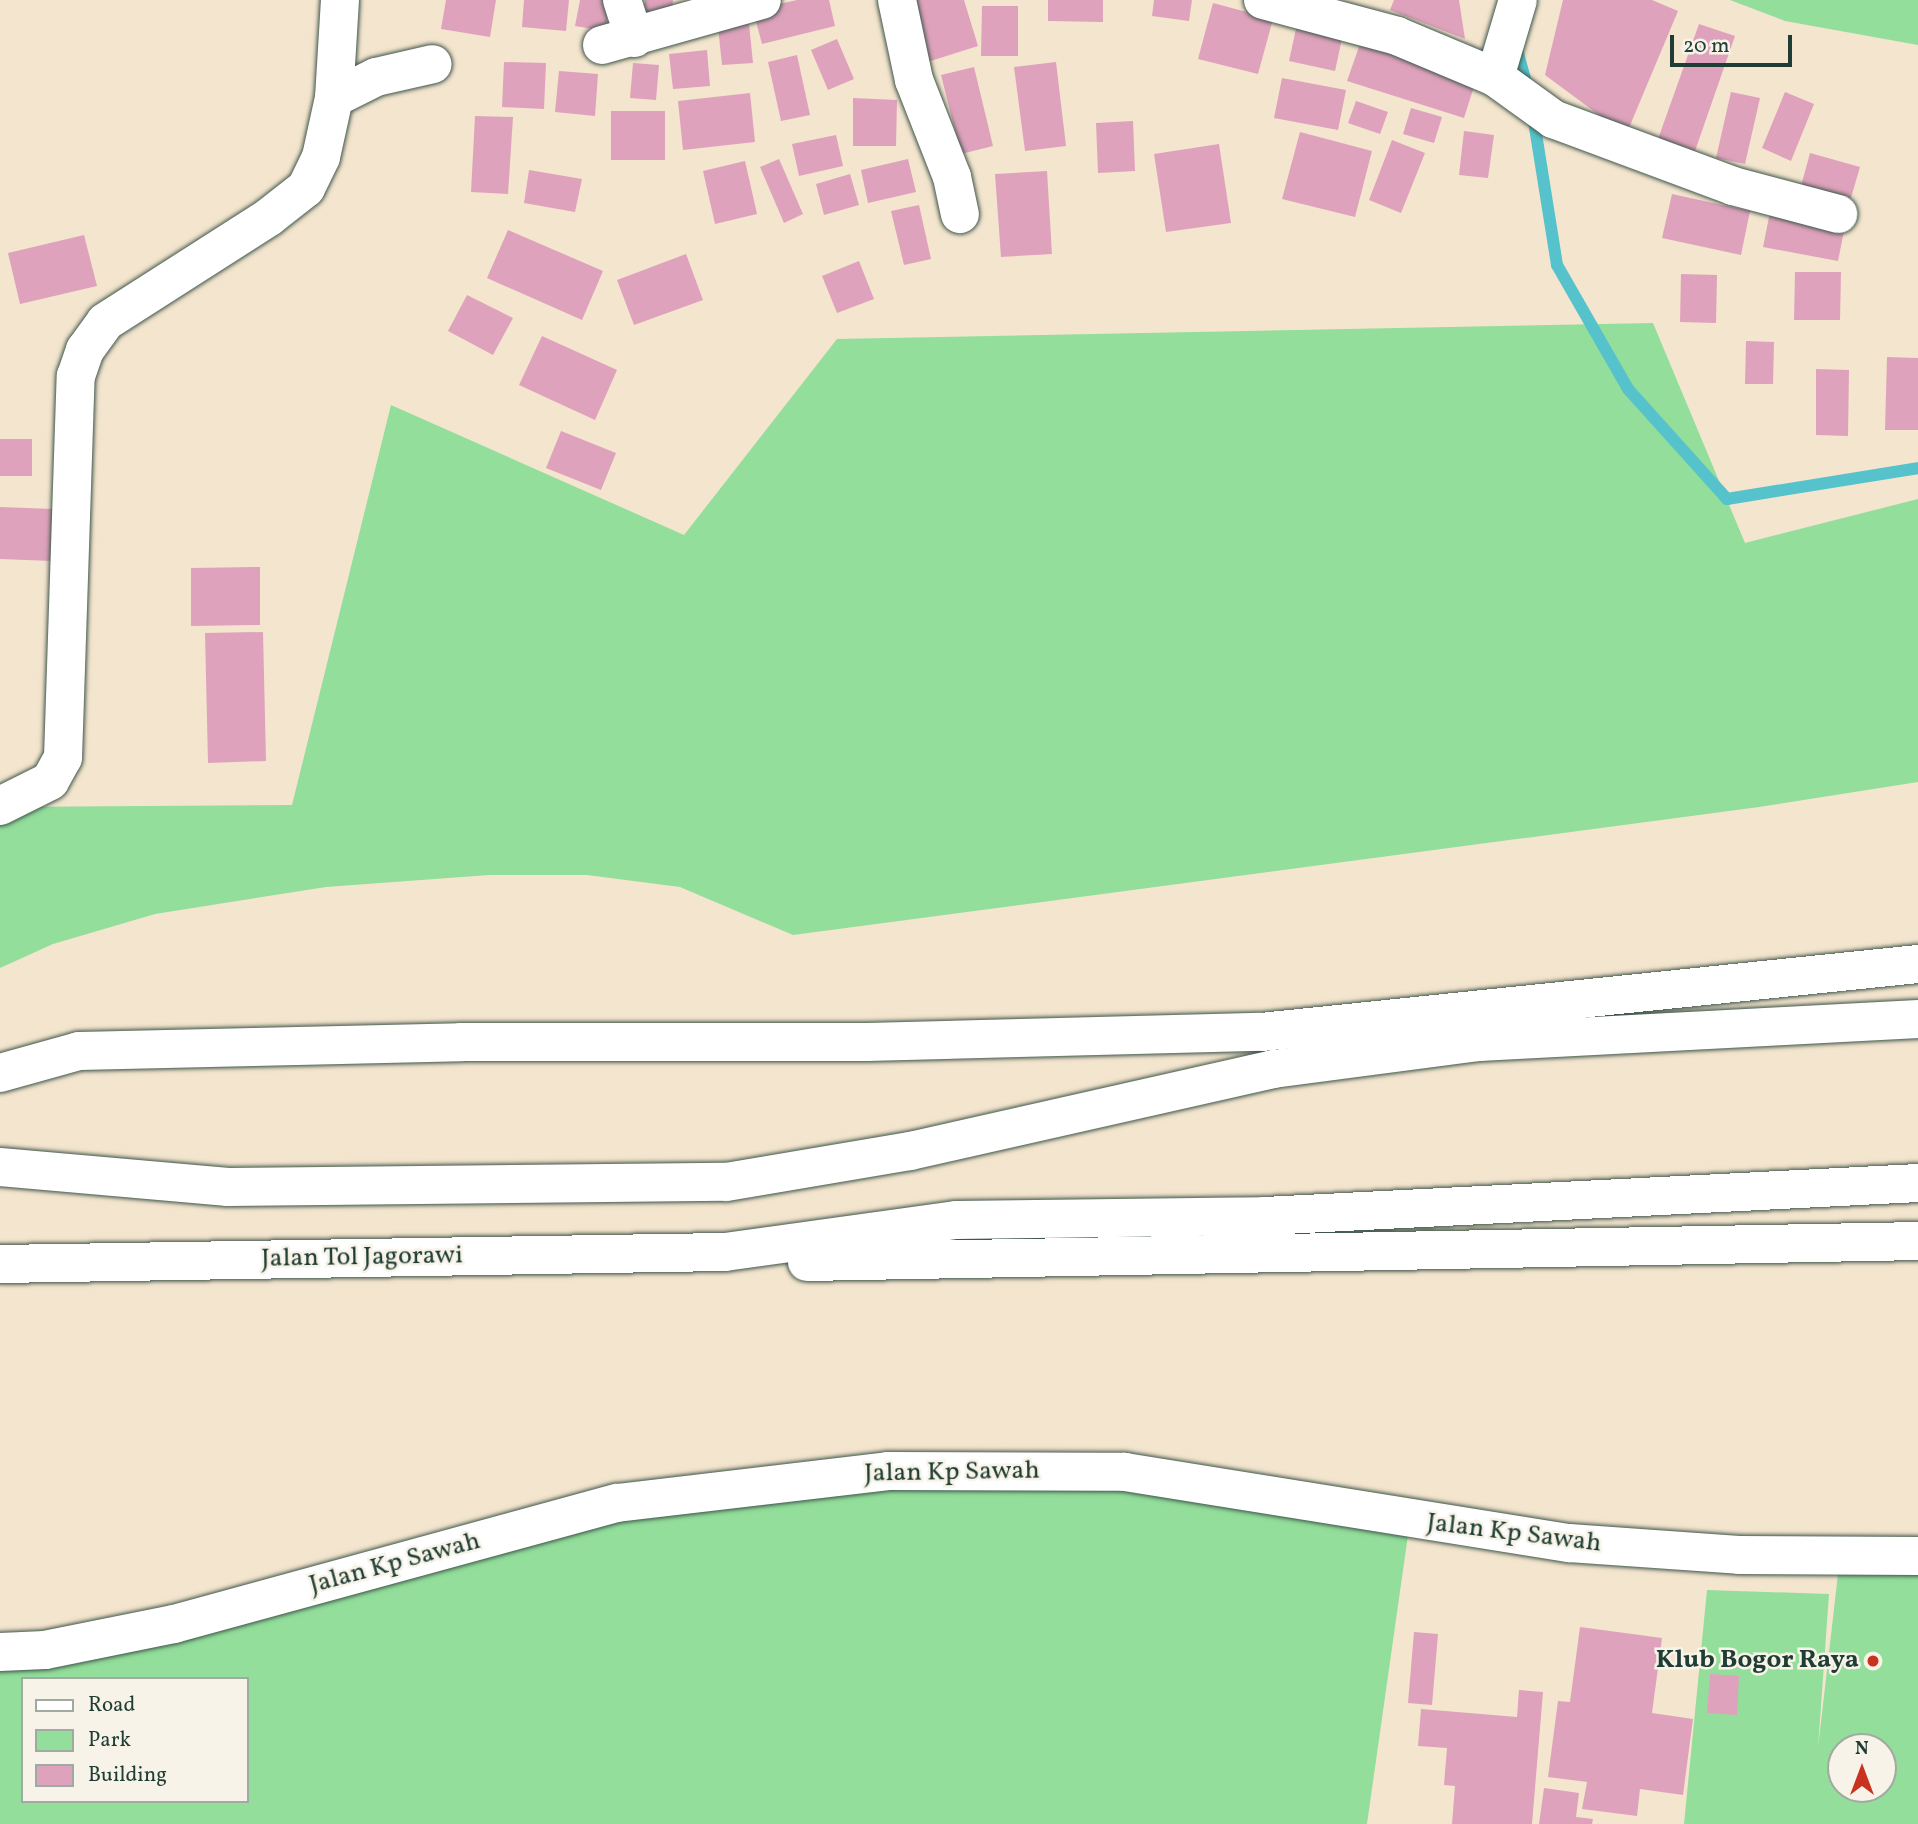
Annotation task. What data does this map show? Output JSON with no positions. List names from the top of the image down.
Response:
{
  "streets": {
    "main road": ["Jalan Tol Jagorawi", "Jalan Kp Sawah"]
  },
  "places": ["Klub Bogor Raya"],
  "legend": ["Road", "Park", "Building"],
  "scale_bar": "20 m",
  "north": "top"
}
